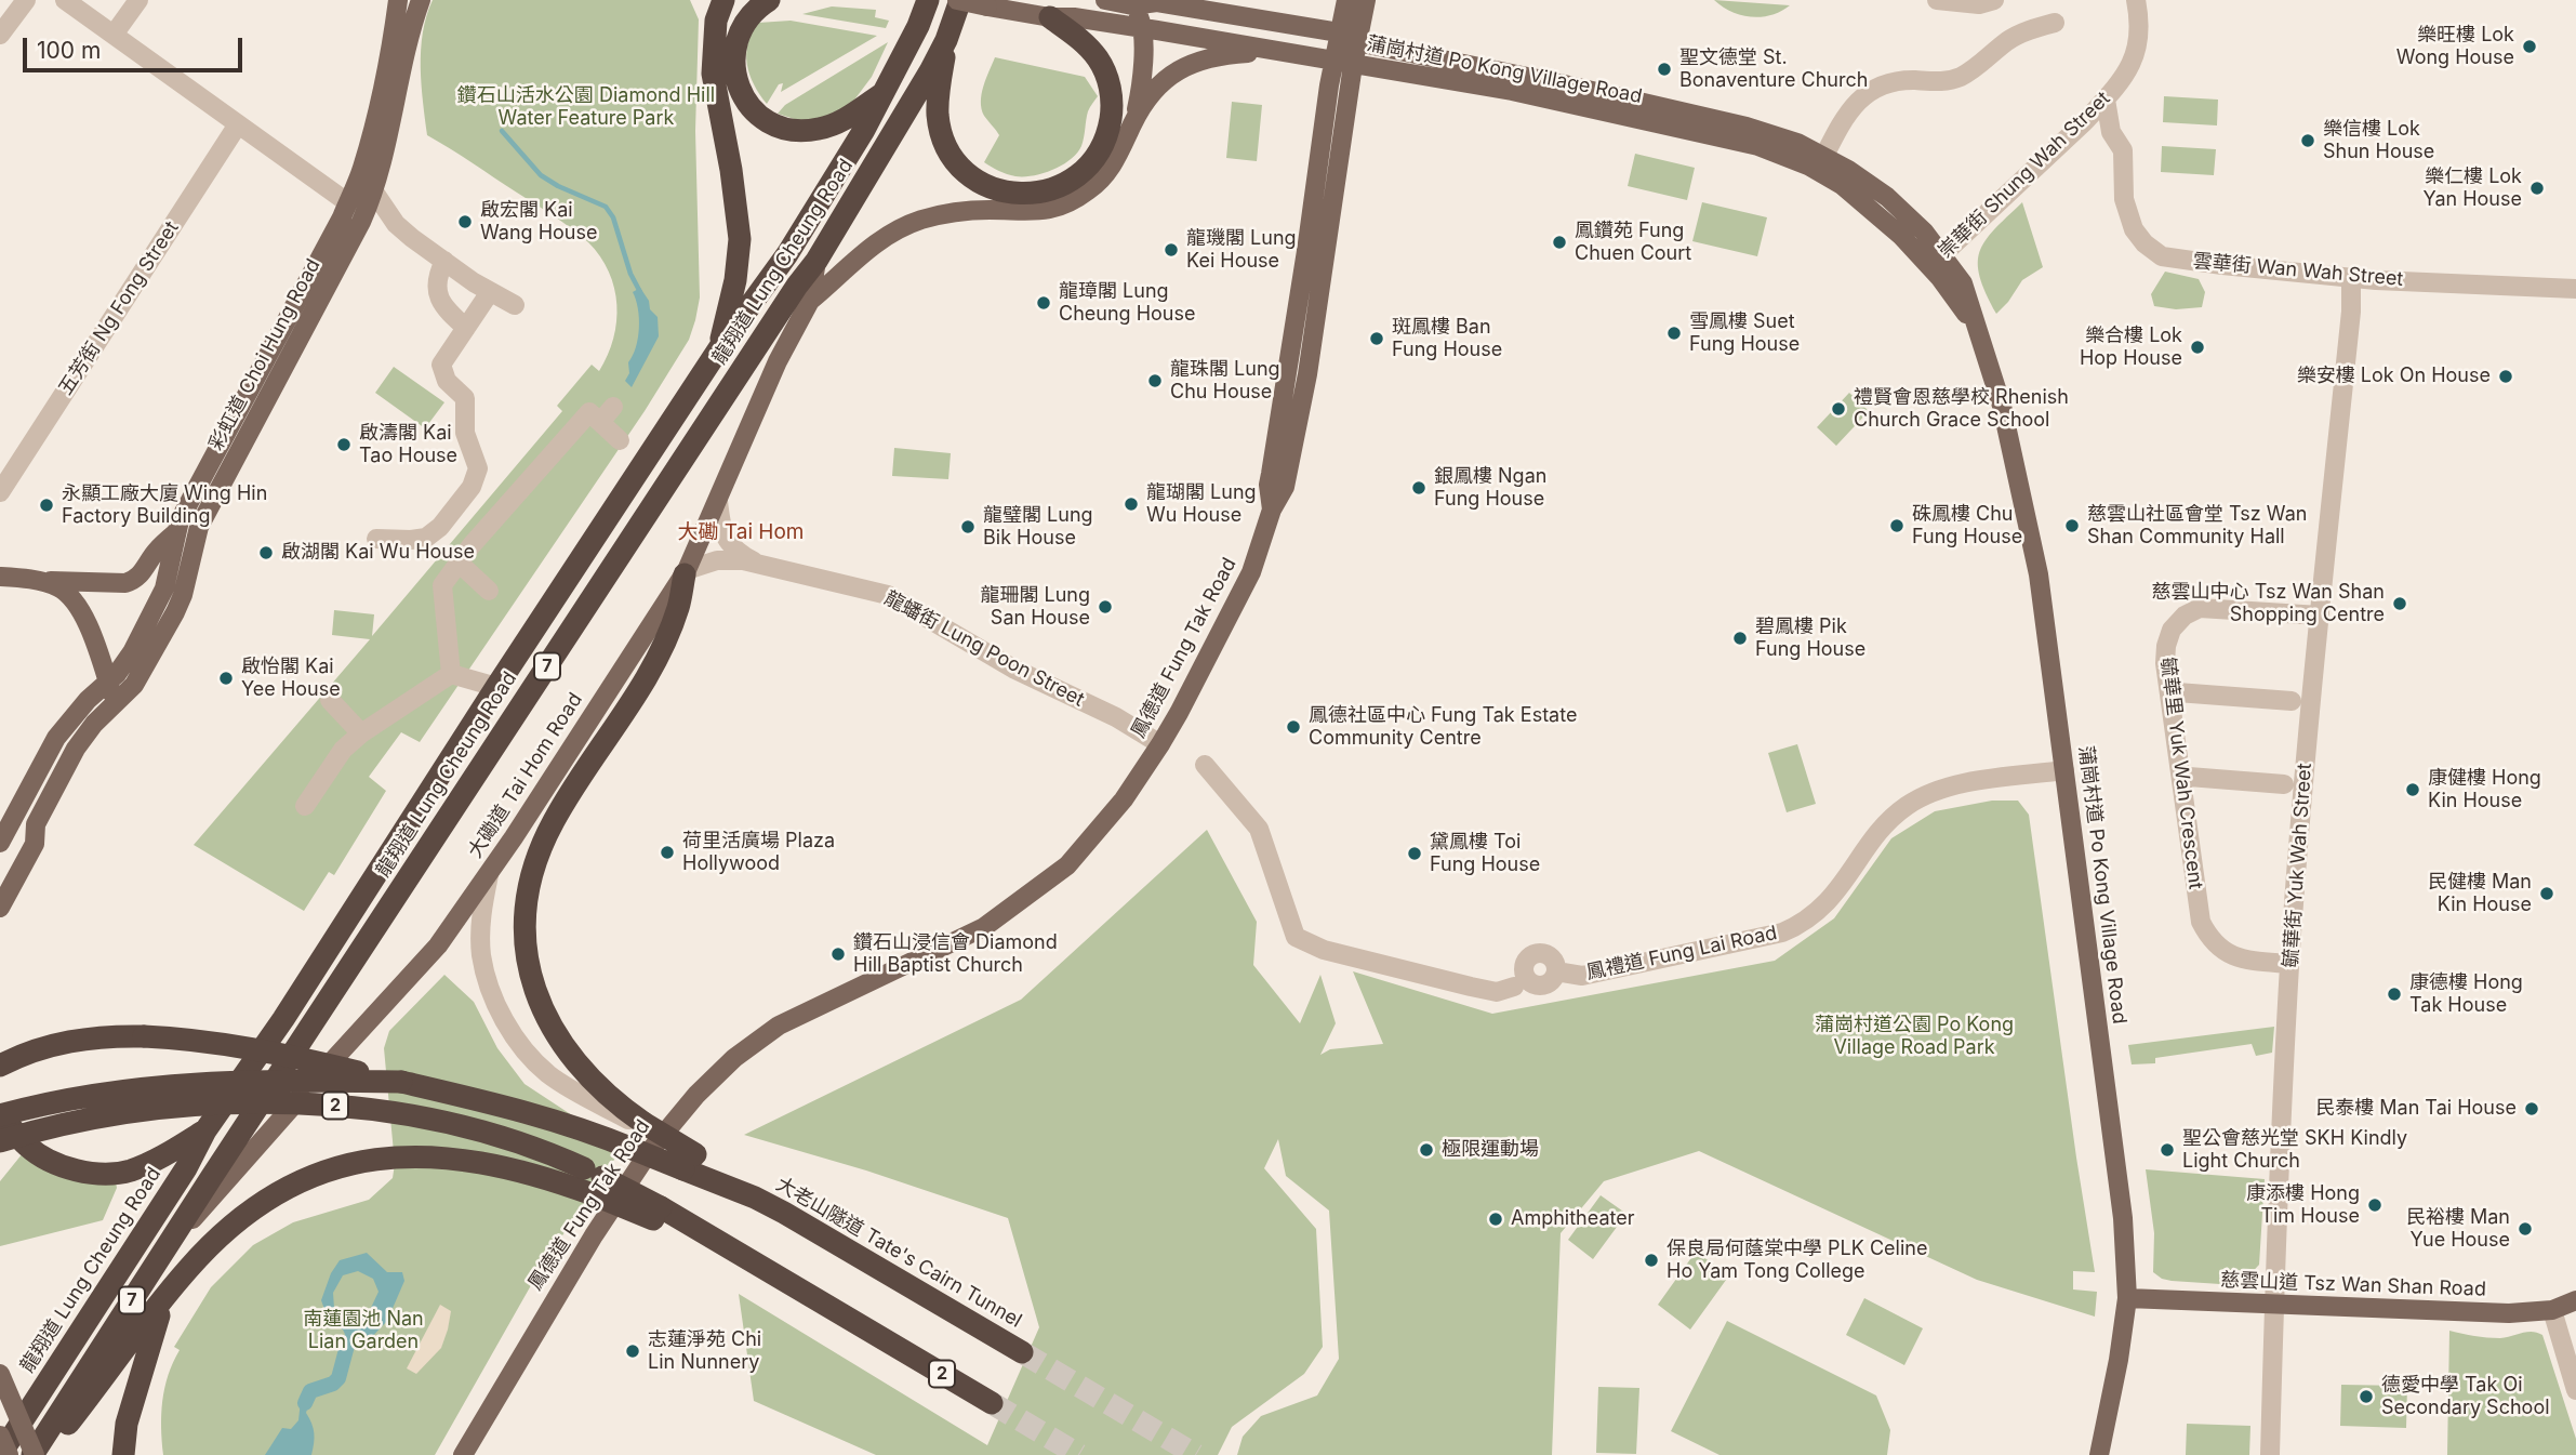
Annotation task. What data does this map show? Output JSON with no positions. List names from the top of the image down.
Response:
{
  "streets": {
    "highway": [
      "龍翔道 Lung Cheung Road",
      "7",
      "2",
      "大老山隧道 Tate's Cairn Tunnel"
    ],
    "main road": [
      "蒲崗村道 Po Kong Village Road",
      "彩虹道 Choi Hung Road",
      "鳳德道 Fung Tak Road",
      "大磡道 Tai Hom Road",
      "慈雲山道 Tsz Wan Shan Road"
    ],
    "street": [
      "崇華街 Shung Wah Street",
      "雲華街 Wan Wah Street",
      "五芳街 Ng Fong Street",
      "龍蟠街 Lung Poon Street",
      "毓華里 Yuk Wah Crescent",
      "毓華街 Yuk Wah Street",
      "鳳禮道 Fung Lai Road"
    ]
  },
  "crossings": [
    ["蒲崗村道 Po Kong Village Road", "崇華街 Shung Wah Street"],
    ["蒲崗村道 Po Kong Village Road", "龍翔道 Lung Cheung Road"],
    ["蒲崗村道 Po Kong Village Road", "鳳德道 Fung Tak Road"],
    ["蒲崗村道 Po Kong Village Road", "鳳禮道 Fung Lai Road"],
    ["蒲崗村道 Po Kong Village Road", "慈雲山道 Tsz Wan Shan Road"],
    ["崇華街 Shung Wah Street", "雲華街 Wan Wah Street"],
    ["龍翔道 Lung Cheung Road", "大磡道 Tai Hom Road"],
    ["雲華街 Wan Wah Street", "毓華街 Yuk Wah Street"],
    ["鳳德道 Fung Tak Road", "龍蟠街 Lung Poon Street"],
    ["龍蟠街 Lung Poon Street", "大磡道 Tai Hom Road"],
    ["毓華里 Yuk Wah Crescent", "毓華街 Yuk Wah Street"],
    ["毓華街 Yuk Wah Street", "慈雲山道 Tsz Wan Shan Road"],
    ["2", "大老山隧道 Tate's Cairn Tunnel"]
  ],
  "districts": ["大磡 Tai Hom"],
  "parks": ["鑽石山活水公園 Diamond Hill Water Feature Park", "蒲崗村道公園 Po Kong Village Road Park", "南蓮園池 Nan Lian Garden"],
  "places": [
    "樂旺樓 Lok Wong House",
    "聖文德堂 St. Bonaventure Church",
    "樂信樓 Lok Shun House",
    "樂仁樓 Lok Yan House",
    "啟宏閣 Kai Wang House",
    "鳳鑽苑 Fung Chuen Court",
    "龍璣閣 Lung Kei House",
    "龍璋閣 Lung Cheung House",
    "雪鳳樓 Suet Fung House",
    "斑鳳樓 Ban Fung House",
    "樂合樓 Lok Hop House",
    "樂安樓 Lok On House",
    "龍珠閣 Lung Chu House",
    "禮賢會恩慈學校 Rhenish Church Grace School",
    "啟濤閣 Kai Tao House",
    "銀鳳樓 Ngan Fung House",
    "龍瑚閣 Lung Wu House",
    "永顯工廠大廈 Wing Hin Factory Building",
    "硃鳳樓 Chu Fung House",
    "慈雲山社區會堂 Tsz Wan Shan Community Hall",
    "龍璧閣 Lung Bik House",
    "啟湖閣 Kai Wu House",
    "慈雲山中心 Tsz Wan Shan Shopping Centre",
    "龍珊閣 Lung San House",
    "碧鳳樓 Pik Fung House",
    "啟怡閣 Kai Yee House",
    "鳳德社區中心 Fung Tak Estate Community Centre",
    "康健樓 Hong Kin House",
    "荷里活廣場 Plaza Hollywood",
    "黛鳳樓 Toi Fung House",
    "民健樓 Man Kin House",
    "鑽石山浸信會 Diamond Hill Baptist Church",
    "康德樓 Hong Tak House",
    "民泰樓 Man Tai House",
    "極限運動場",
    "聖公會慈光堂 SKH Kindly Light Church",
    "康添樓 Hong Tim House",
    "Amphitheater",
    "民裕樓 Man Yue House",
    "保良局何蔭棠中學 PLK Celine Ho Yam Tong College",
    "志蓮淨苑 Chi Lin Nunnery",
    "德愛中學 Tak Oi Secondary School"
  ],
  "scale_bar": "100 m"
}
